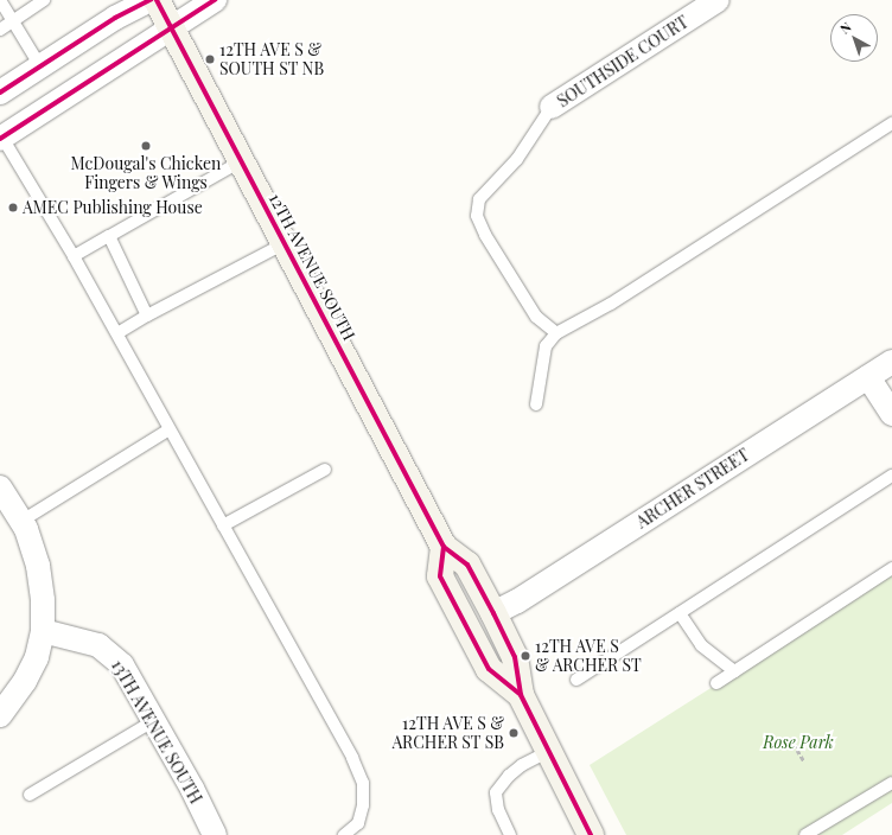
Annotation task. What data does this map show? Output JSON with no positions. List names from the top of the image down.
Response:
{
  "streets": {
    "main road": ["12TH AVENUE SOUTH"],
    "street": ["SOUTHSIDE COURT", "ARCHER STREET", "13TH AVENUE SOUTH"]
  },
  "crossings": [
    ["12TH AVENUE SOUTH", "ARCHER STREET"]
  ],
  "parks": ["Rose Park"],
  "places": [
    "12TH AVE S & SOUTH ST NB",
    "McDougal's Chicken Fingers & Wings",
    "AMEC Publishing House",
    "12TH AVE S & ARCHER ST",
    "12TH AVE S & ARCHER ST SB"
  ],
  "north": "top left"
}
